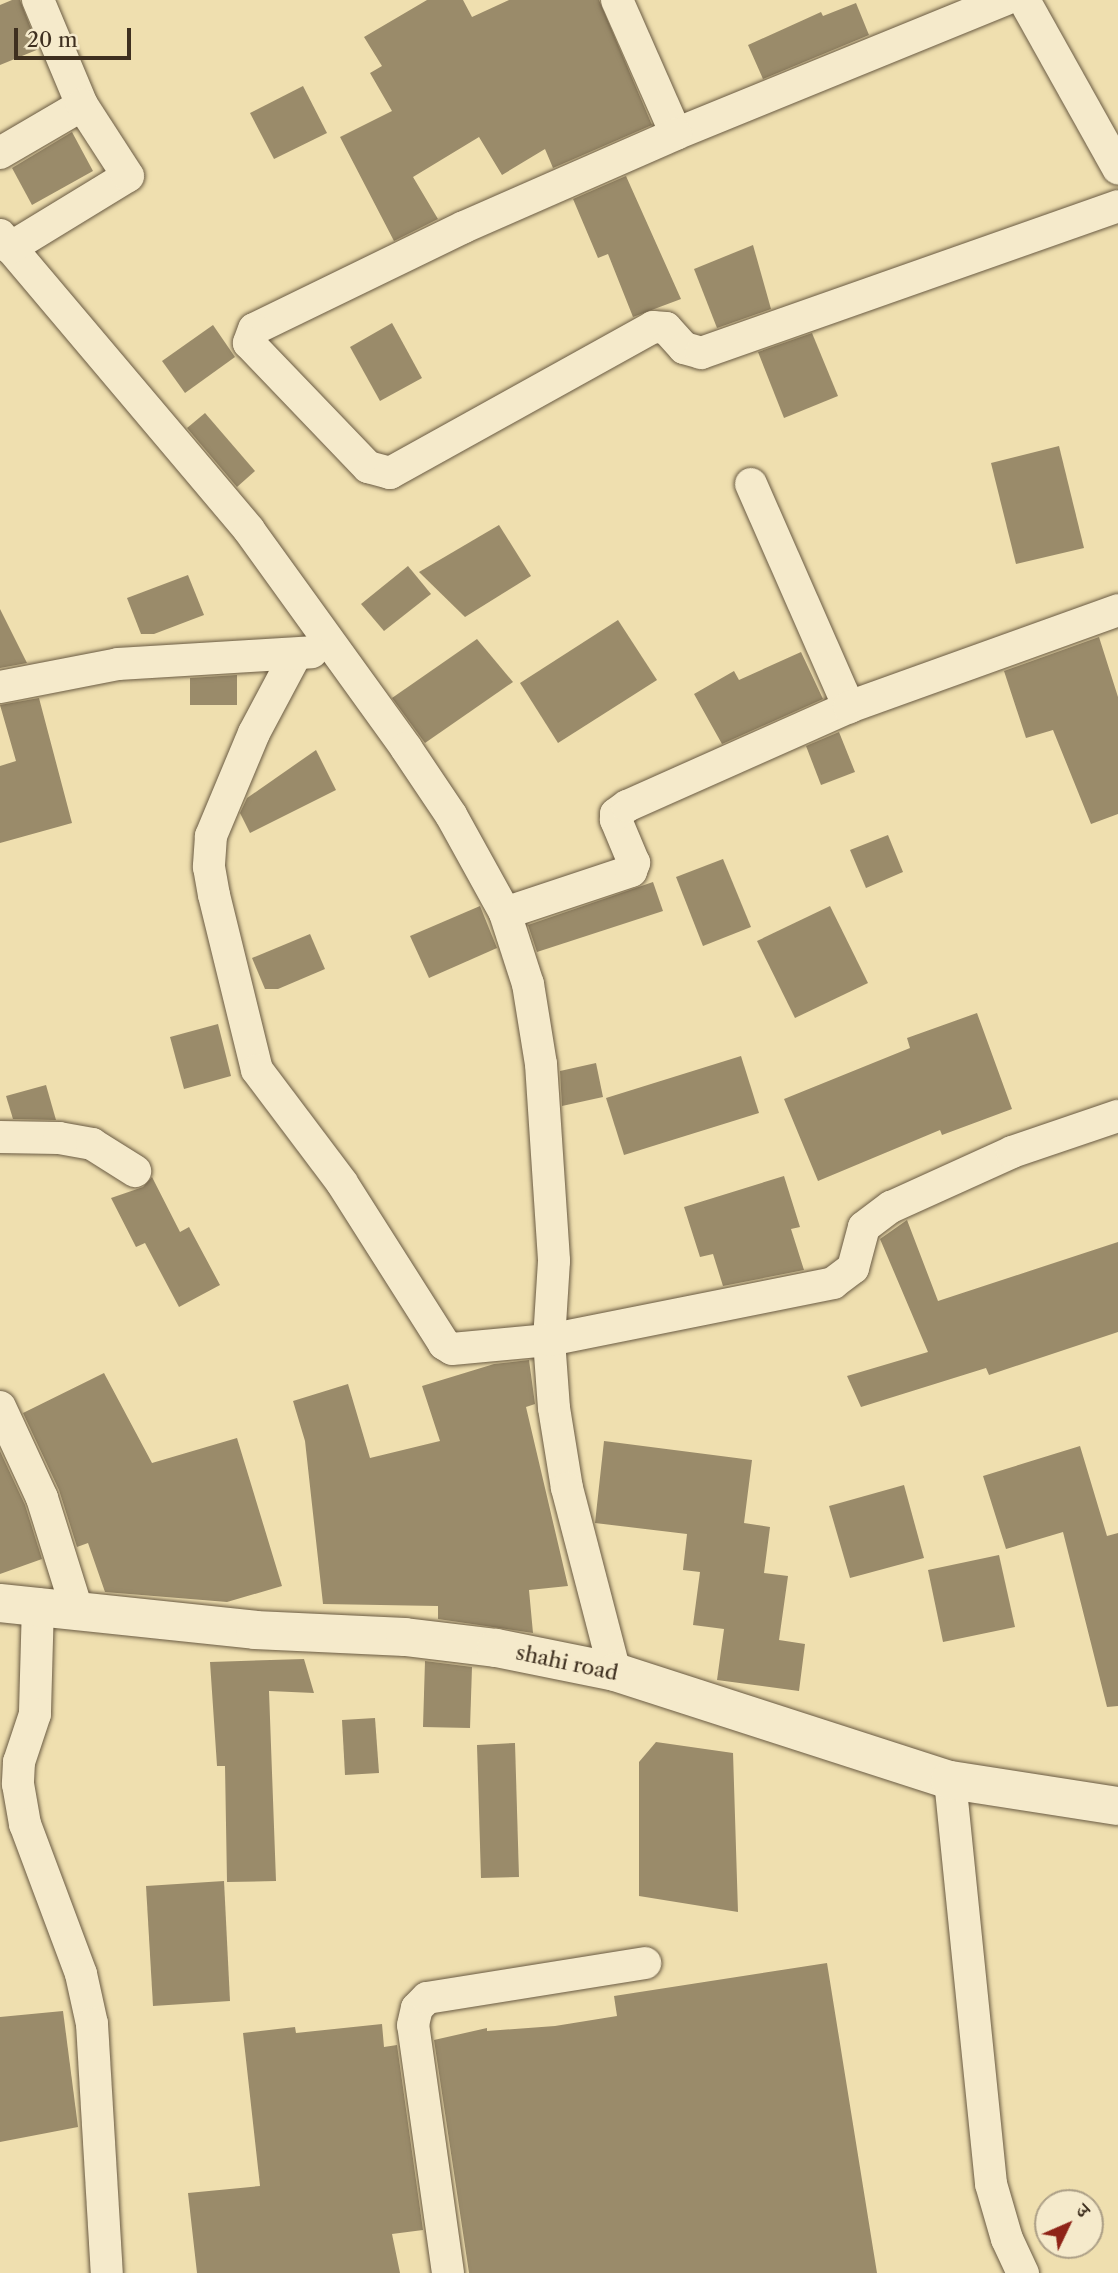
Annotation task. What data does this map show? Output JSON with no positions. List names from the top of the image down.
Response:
{
  "streets": {
    "street": ["shahi road"]
  },
  "scale_bar": "20 m",
  "north": "top right"
}
